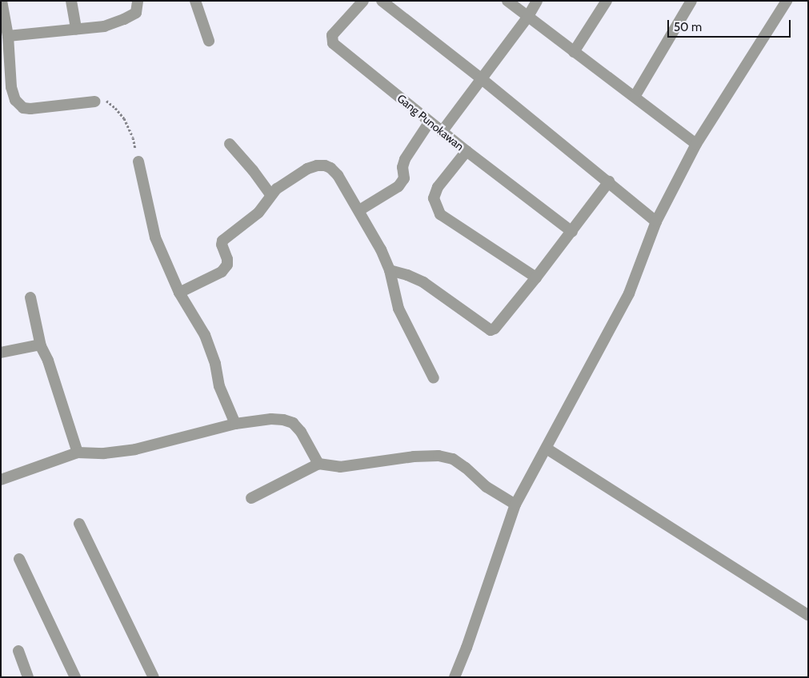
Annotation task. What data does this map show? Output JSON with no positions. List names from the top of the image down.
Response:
{
  "streets": {
    "street": ["Gang Punokawan"]
  },
  "scale_bar": "50 m"
}
